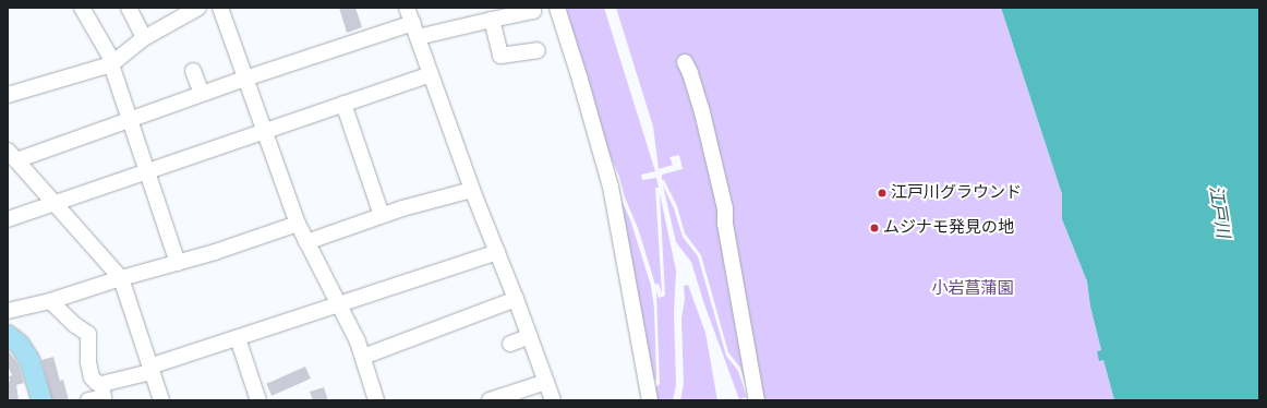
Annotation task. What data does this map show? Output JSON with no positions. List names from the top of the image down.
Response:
{
  "water": ["江戸川"],
  "parks": ["小岩菖蒲園"],
  "places": ["江戸川グラウンド", "ムジナモ発見の地"]
}
